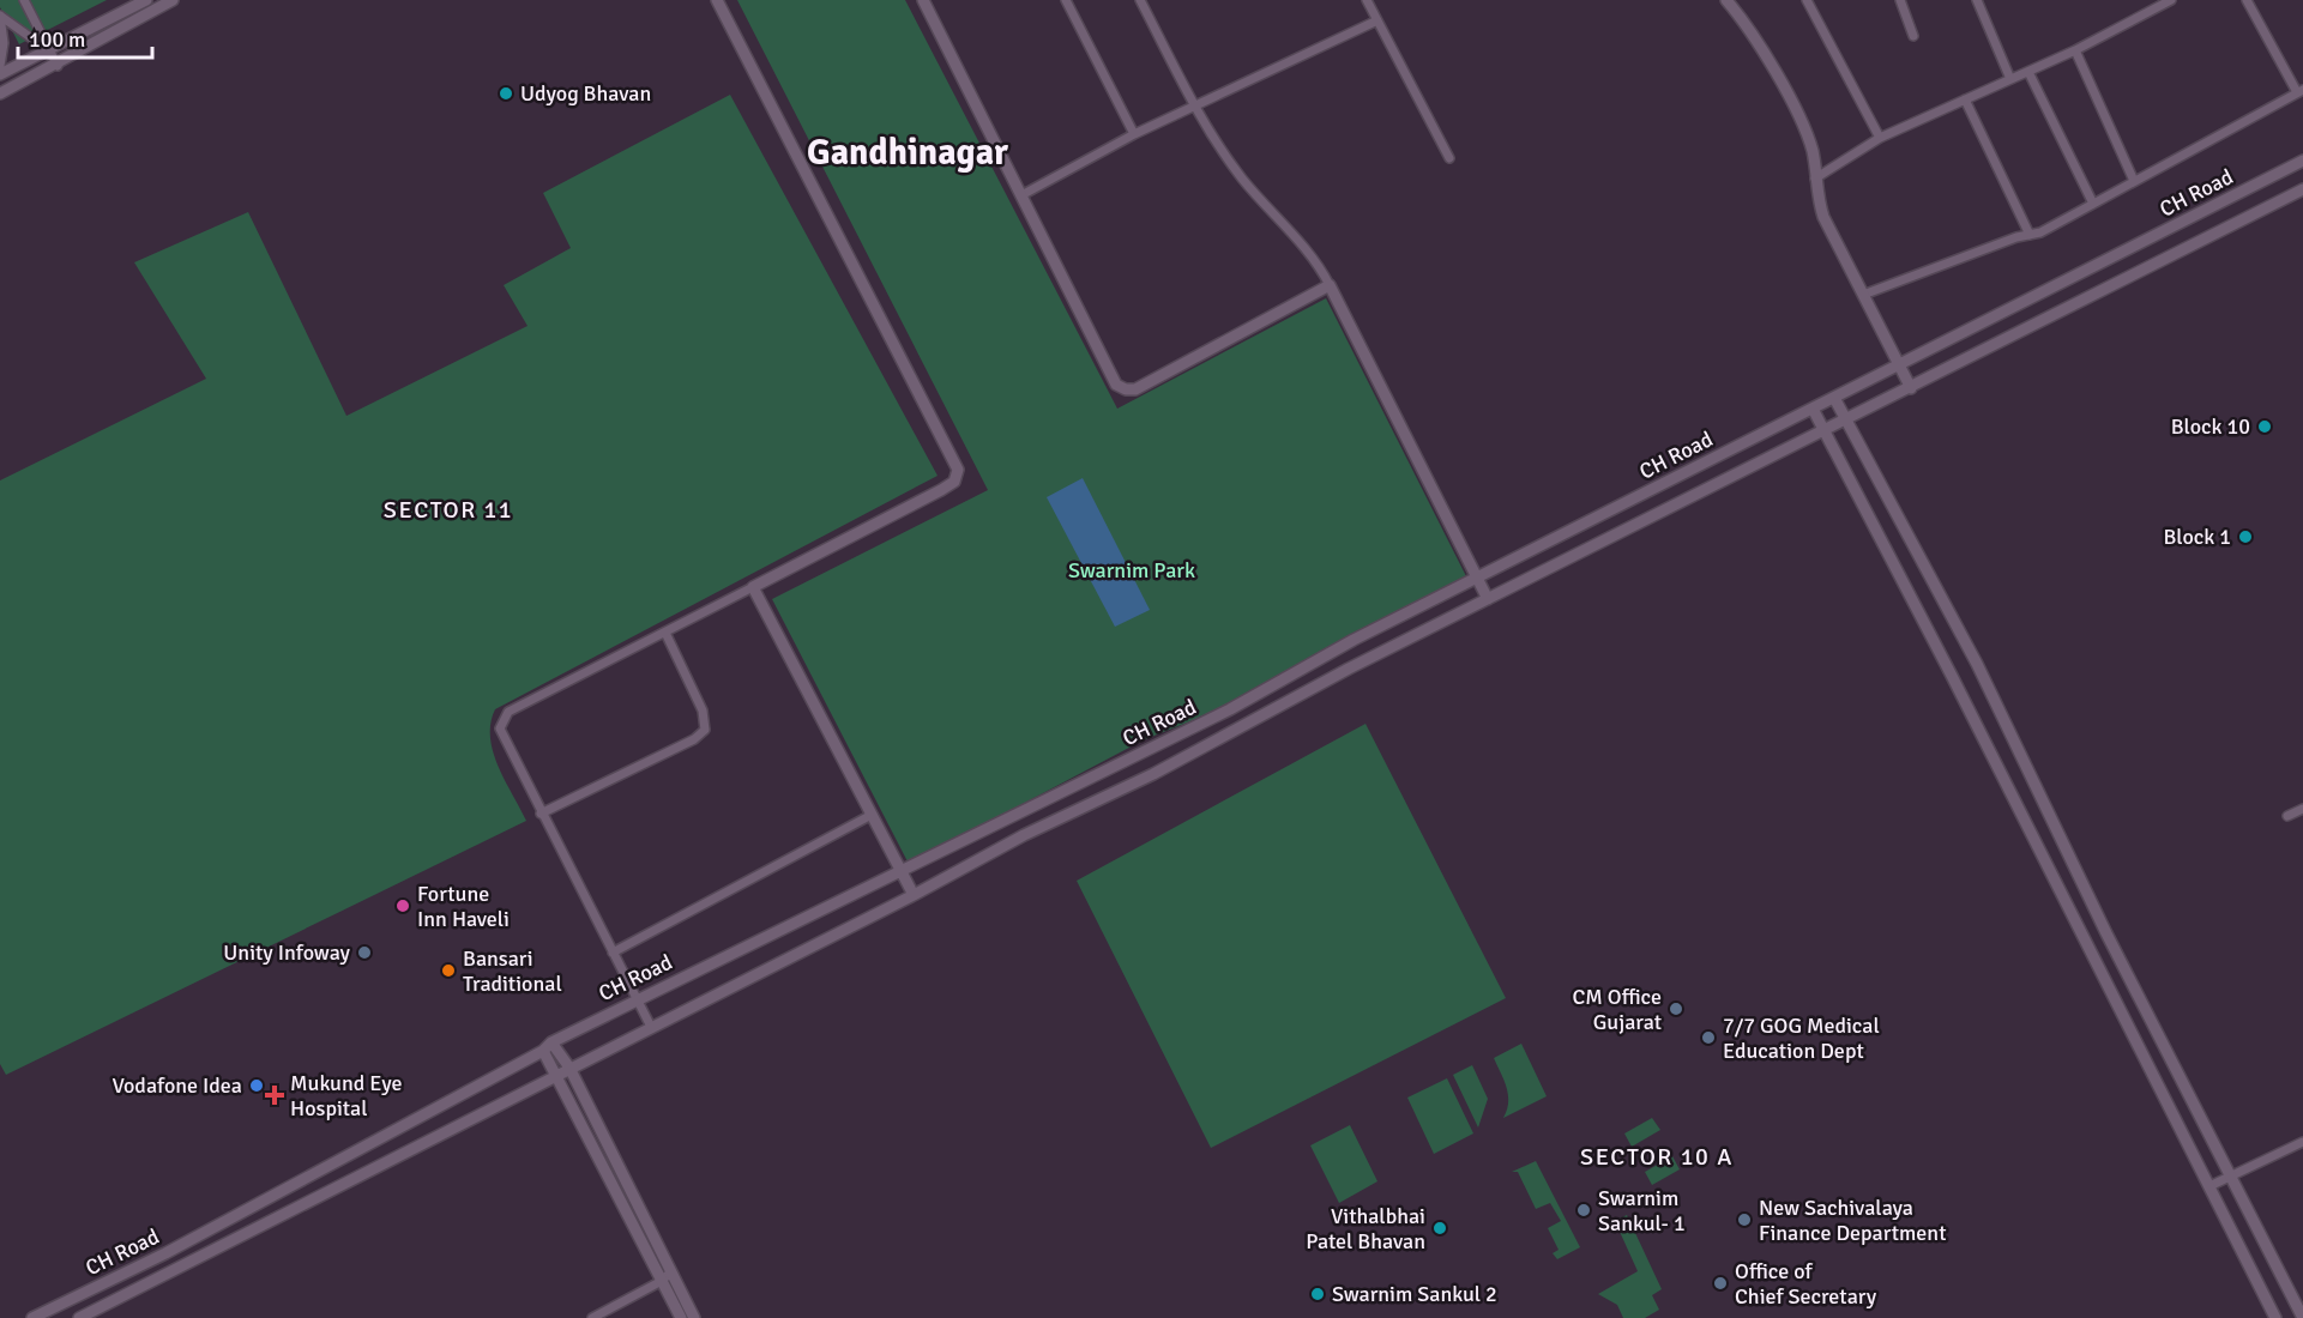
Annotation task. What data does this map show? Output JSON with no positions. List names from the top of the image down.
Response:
{
  "streets": {
    "street": ["CH Road"]
  },
  "districts": ["Gandhinagar", "SECTOR 11", "SECTOR 10 A"],
  "parks": ["Swarnim Park"],
  "places": {
    "other": [
      "Udyog Bhavan",
      "Block 10",
      "Block 1",
      "Fortune Inn Haveli",
      "Unity Infoway",
      "Bansari Traditional",
      "CM Office Gujarat",
      "7/7 GOG Medical Education Dept",
      "Vodafone Idea",
      "Swarnim Sankul- 1",
      "New Sachivalaya Finance Department",
      "Vithalbhai Patel Bhavan",
      "Office of Chief Secretary",
      "Swarnim Sankul 2"
    ],
    "health": ["Mukund Eye Hospital"]
  },
  "scale_bar": "100 m"
}
